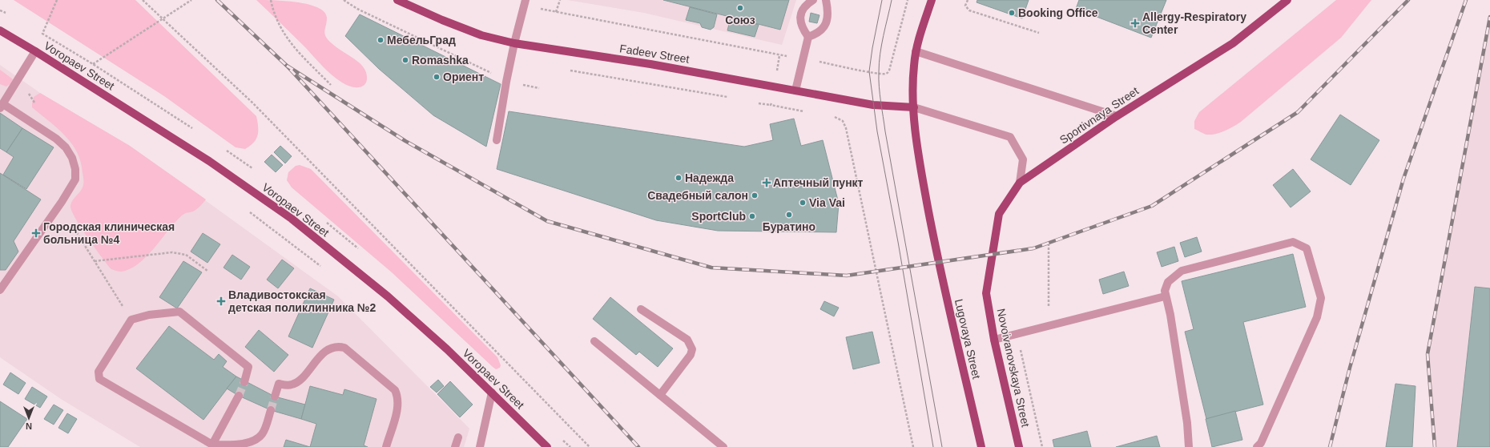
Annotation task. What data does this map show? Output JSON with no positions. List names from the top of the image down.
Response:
{
  "streets": {
    "main road": [
      "Fadeev Street",
      "Voropaev Street",
      "Sportivnaya Street",
      "Lugovaya Street",
      "Novoivanovskaya Street"
    ]
  },
  "crossings": [
    ["Fadeev Street", "Lugovaya Street"],
    ["Sportivnaya Street", "Novoivanovskaya Street"]
  ],
  "places": {
    "other": [
      "Союз",
      "Booking Office",
      "МебельГрад",
      "Romashka",
      "Ориент",
      "Надежда",
      "Свадебный салон",
      "Via Vai",
      "Буратино",
      "SportClub"
    ],
    "health": [
      "Allergy-Respiratory Center",
      "Аптечный пункт",
      "Городская клиническая больница №4",
      "Владивостокская детская поликлинника №2"
    ]
  },
  "north": "bottom"
}
